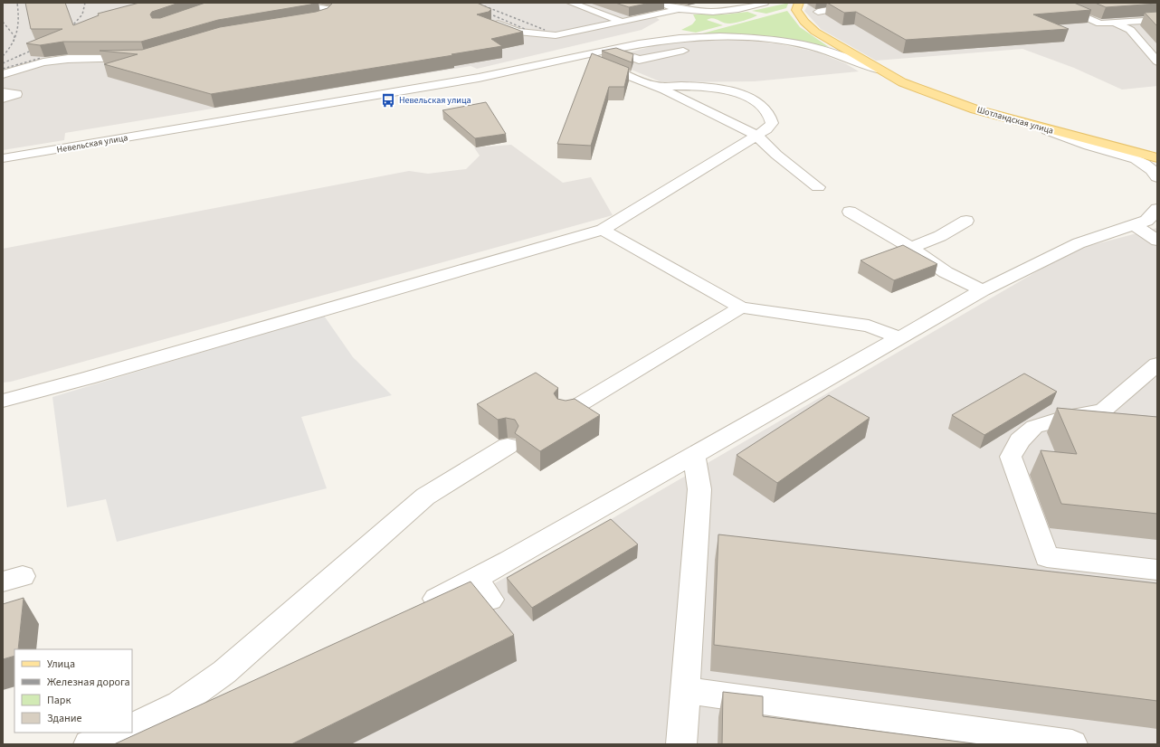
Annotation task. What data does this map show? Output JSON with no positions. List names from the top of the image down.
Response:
{
  "streets": {
    "main road": ["Шотландская улица"],
    "street": ["Невельская улица"]
  },
  "places": {
    "bus stop": ["Невельская улица"]
  },
  "legend": [
    "Улица",
    "Железная дорога",
    "Парк",
    "Здание"
  ]
}
